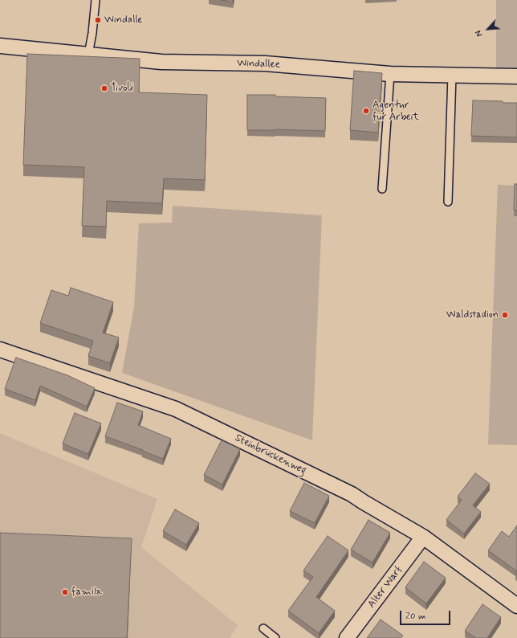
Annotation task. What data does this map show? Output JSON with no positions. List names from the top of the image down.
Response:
{
  "streets": {
    "street": ["Windallee", "Steinbrückenweg", "Alter Warf"]
  },
  "crossings": [
    ["Steinbrückenweg", "Alter Warf"]
  ],
  "places": [
    "Windalle",
    "Tivoli",
    "Agentur für Arbeit",
    "Waldstadion",
    "famila"
  ],
  "scale_bar": "20 m",
  "north": "bottom left"
}
